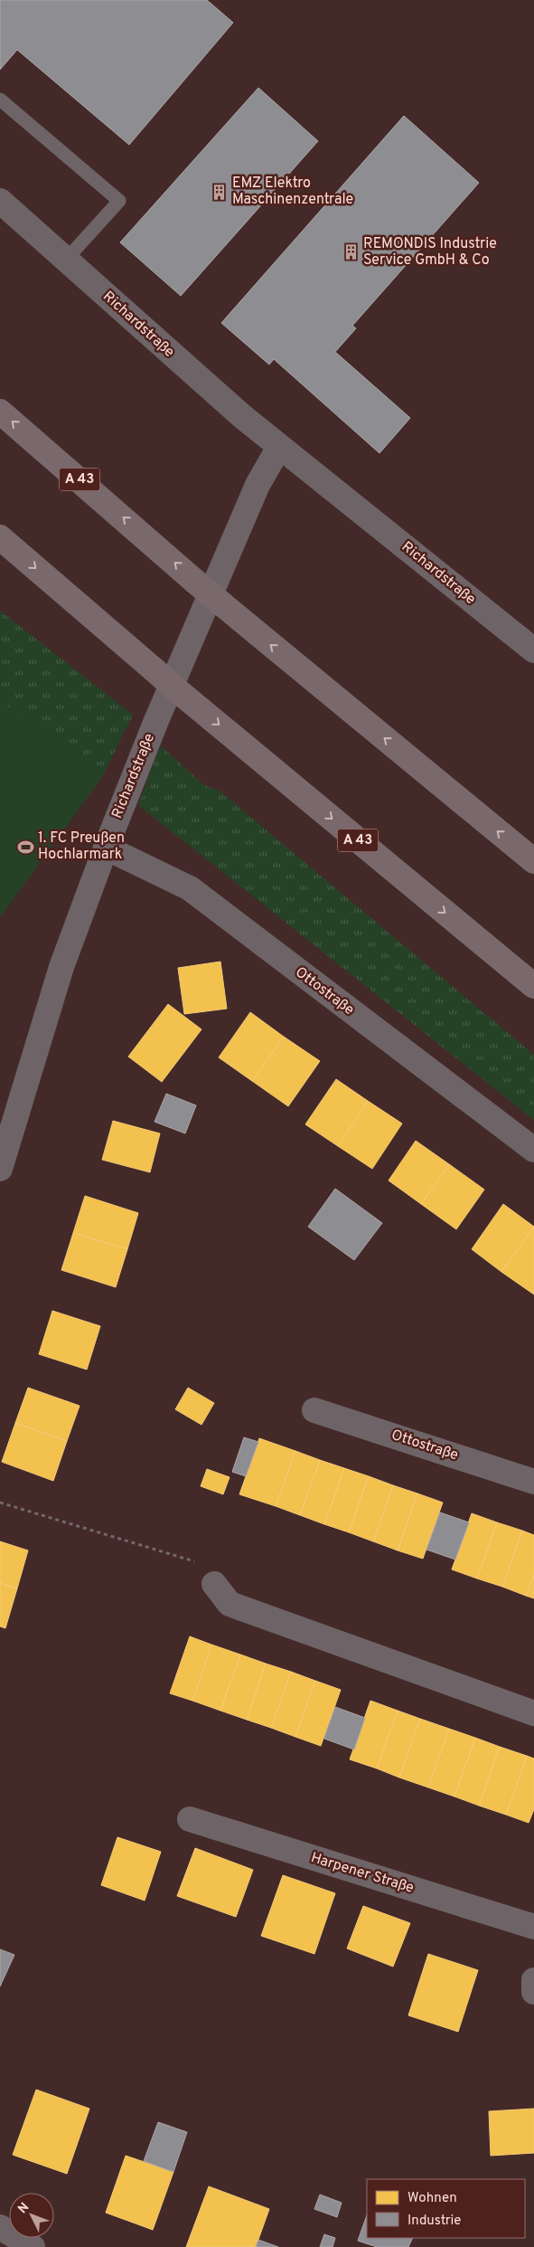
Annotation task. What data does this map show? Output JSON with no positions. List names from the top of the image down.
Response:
{
  "streets": {
    "highway": ["A 43"],
    "street": ["Richardstraße", "Ottostraße", "Harpener Straße"]
  },
  "crossings": [
    ["Richardstraße", "Ottostraße"]
  ],
  "places": {
    "building": ["EMZ Elektro Maschinenzentrale", "REMONDIS Industrie Service GmbH & Co"],
    "sports": ["1. FC Preußen Hochlarmark"]
  },
  "legend": ["Wohnen", "Industrie"],
  "north": "top left"
}
